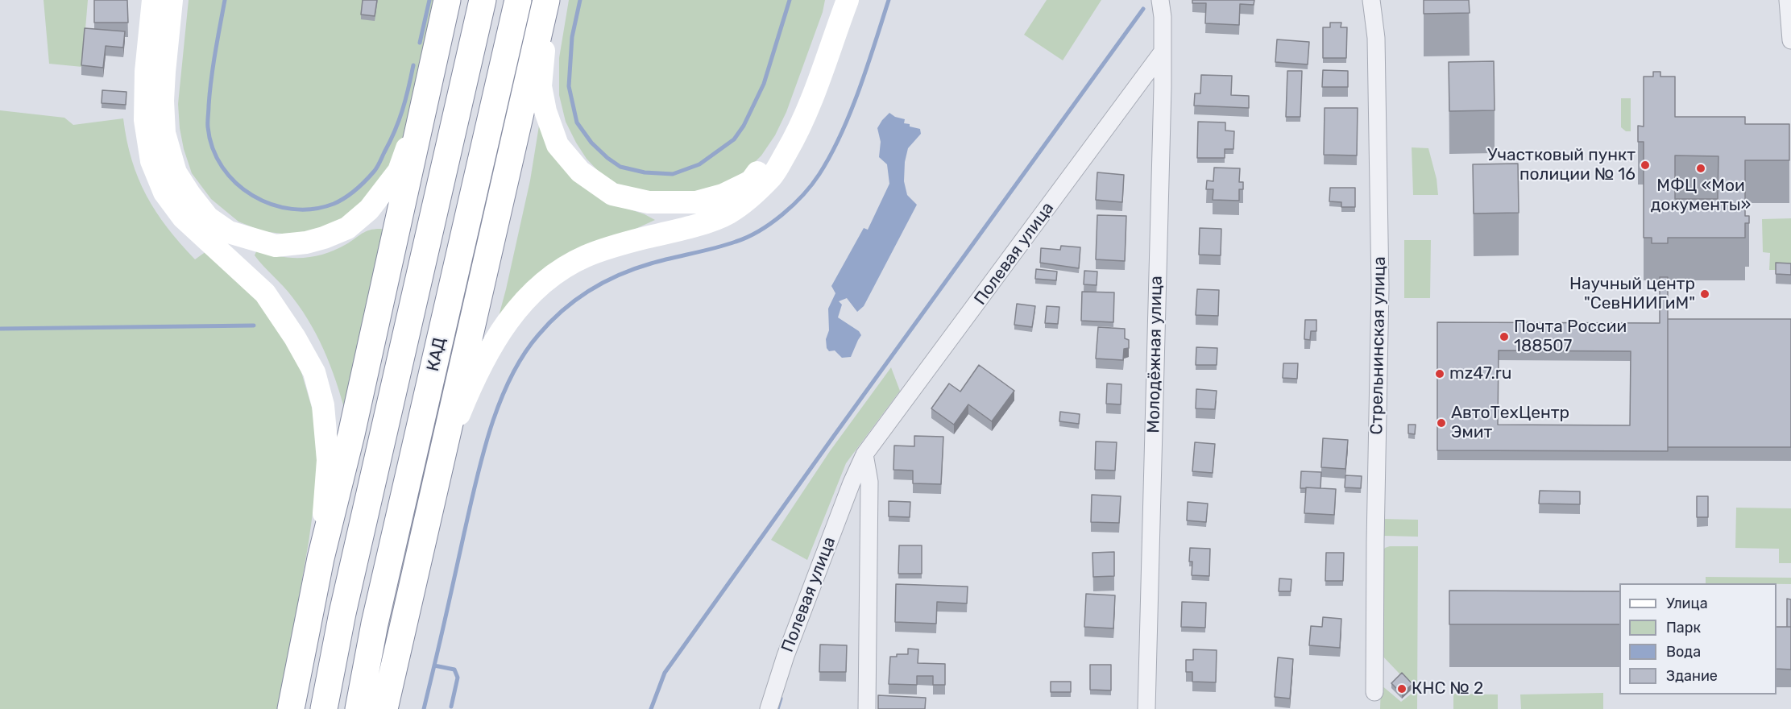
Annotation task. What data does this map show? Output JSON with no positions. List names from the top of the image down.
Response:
{
  "streets": {
    "highway": ["КАД"],
    "street": ["Полевая улица", "Стрельнинская улица", "Молодёжная улица"]
  },
  "crossings": [
    ["Полевая улица", "Молодёжная улица"]
  ],
  "places": [
    "Участковый пункт полиции № 16",
    "МФЦ «Мои документы»",
    "Научный центр \"СевНИИГиМ\"",
    "Почта России 188507",
    "mz47.ru",
    "АвтоТехЦентр Эмит",
    "КНС № 2"
  ],
  "legend": [
    "Улица",
    "Парк",
    "Вода",
    "Здание"
  ]
}
